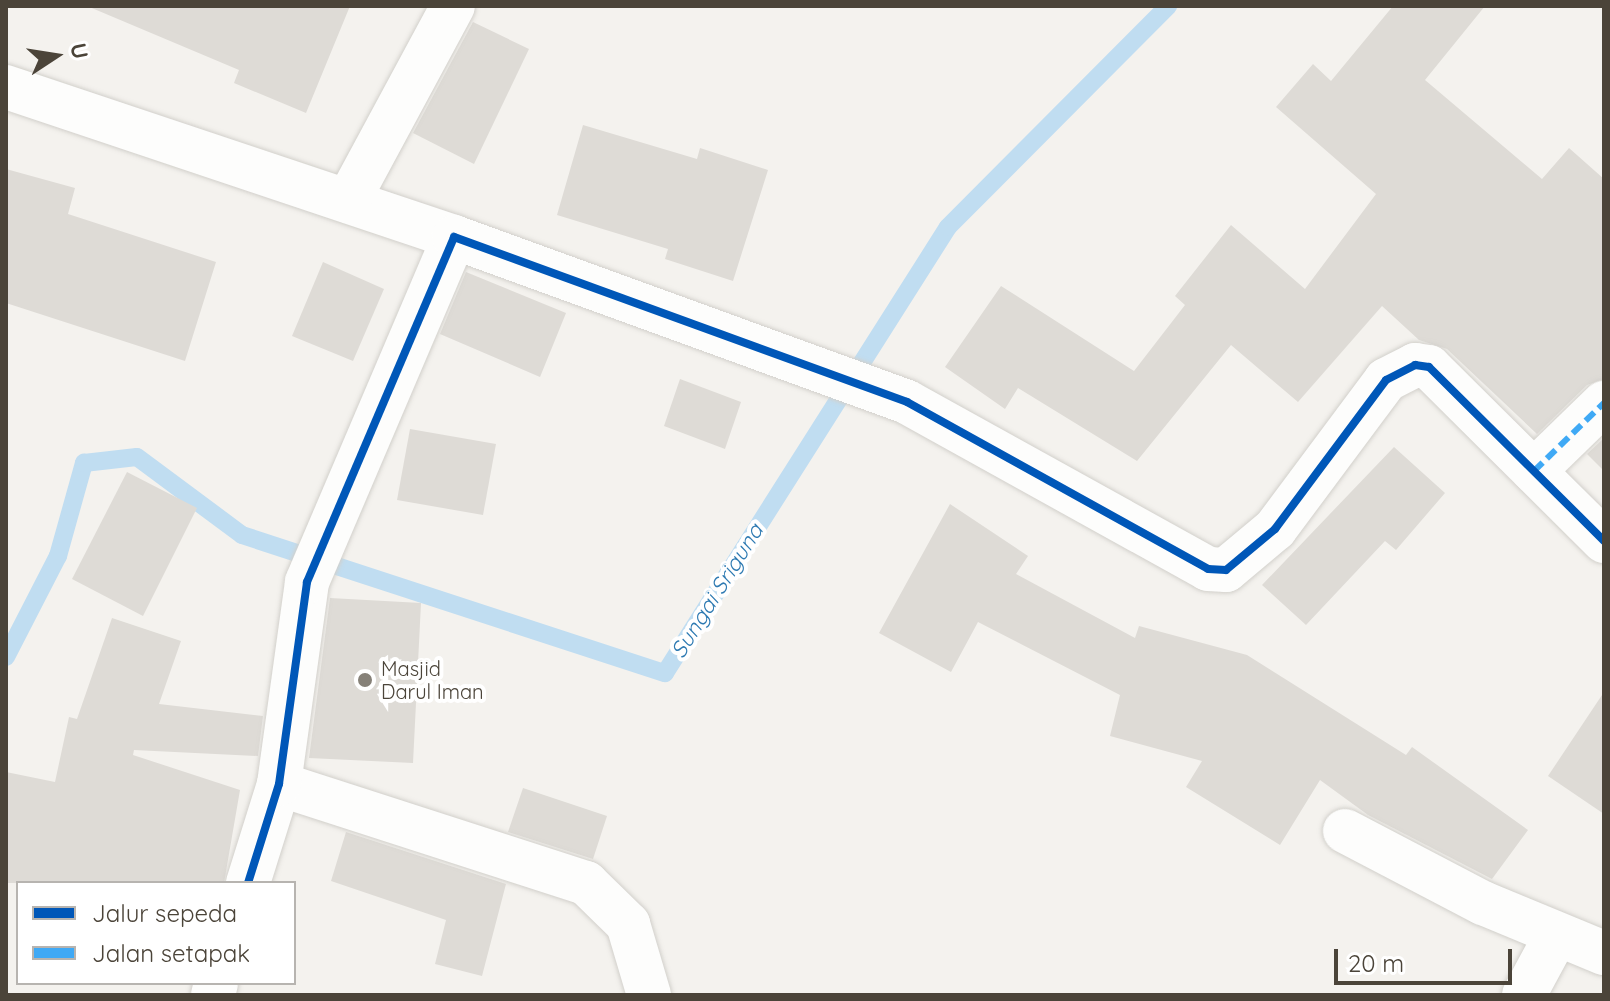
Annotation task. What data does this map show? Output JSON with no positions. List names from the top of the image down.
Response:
{
  "water": ["Sungai Sriguna"],
  "places": ["Masjid Darul Iman"],
  "legend": ["Jalur sepeda", "Jalan setapak"],
  "scale_bar": "20 m",
  "north": "right"
}
